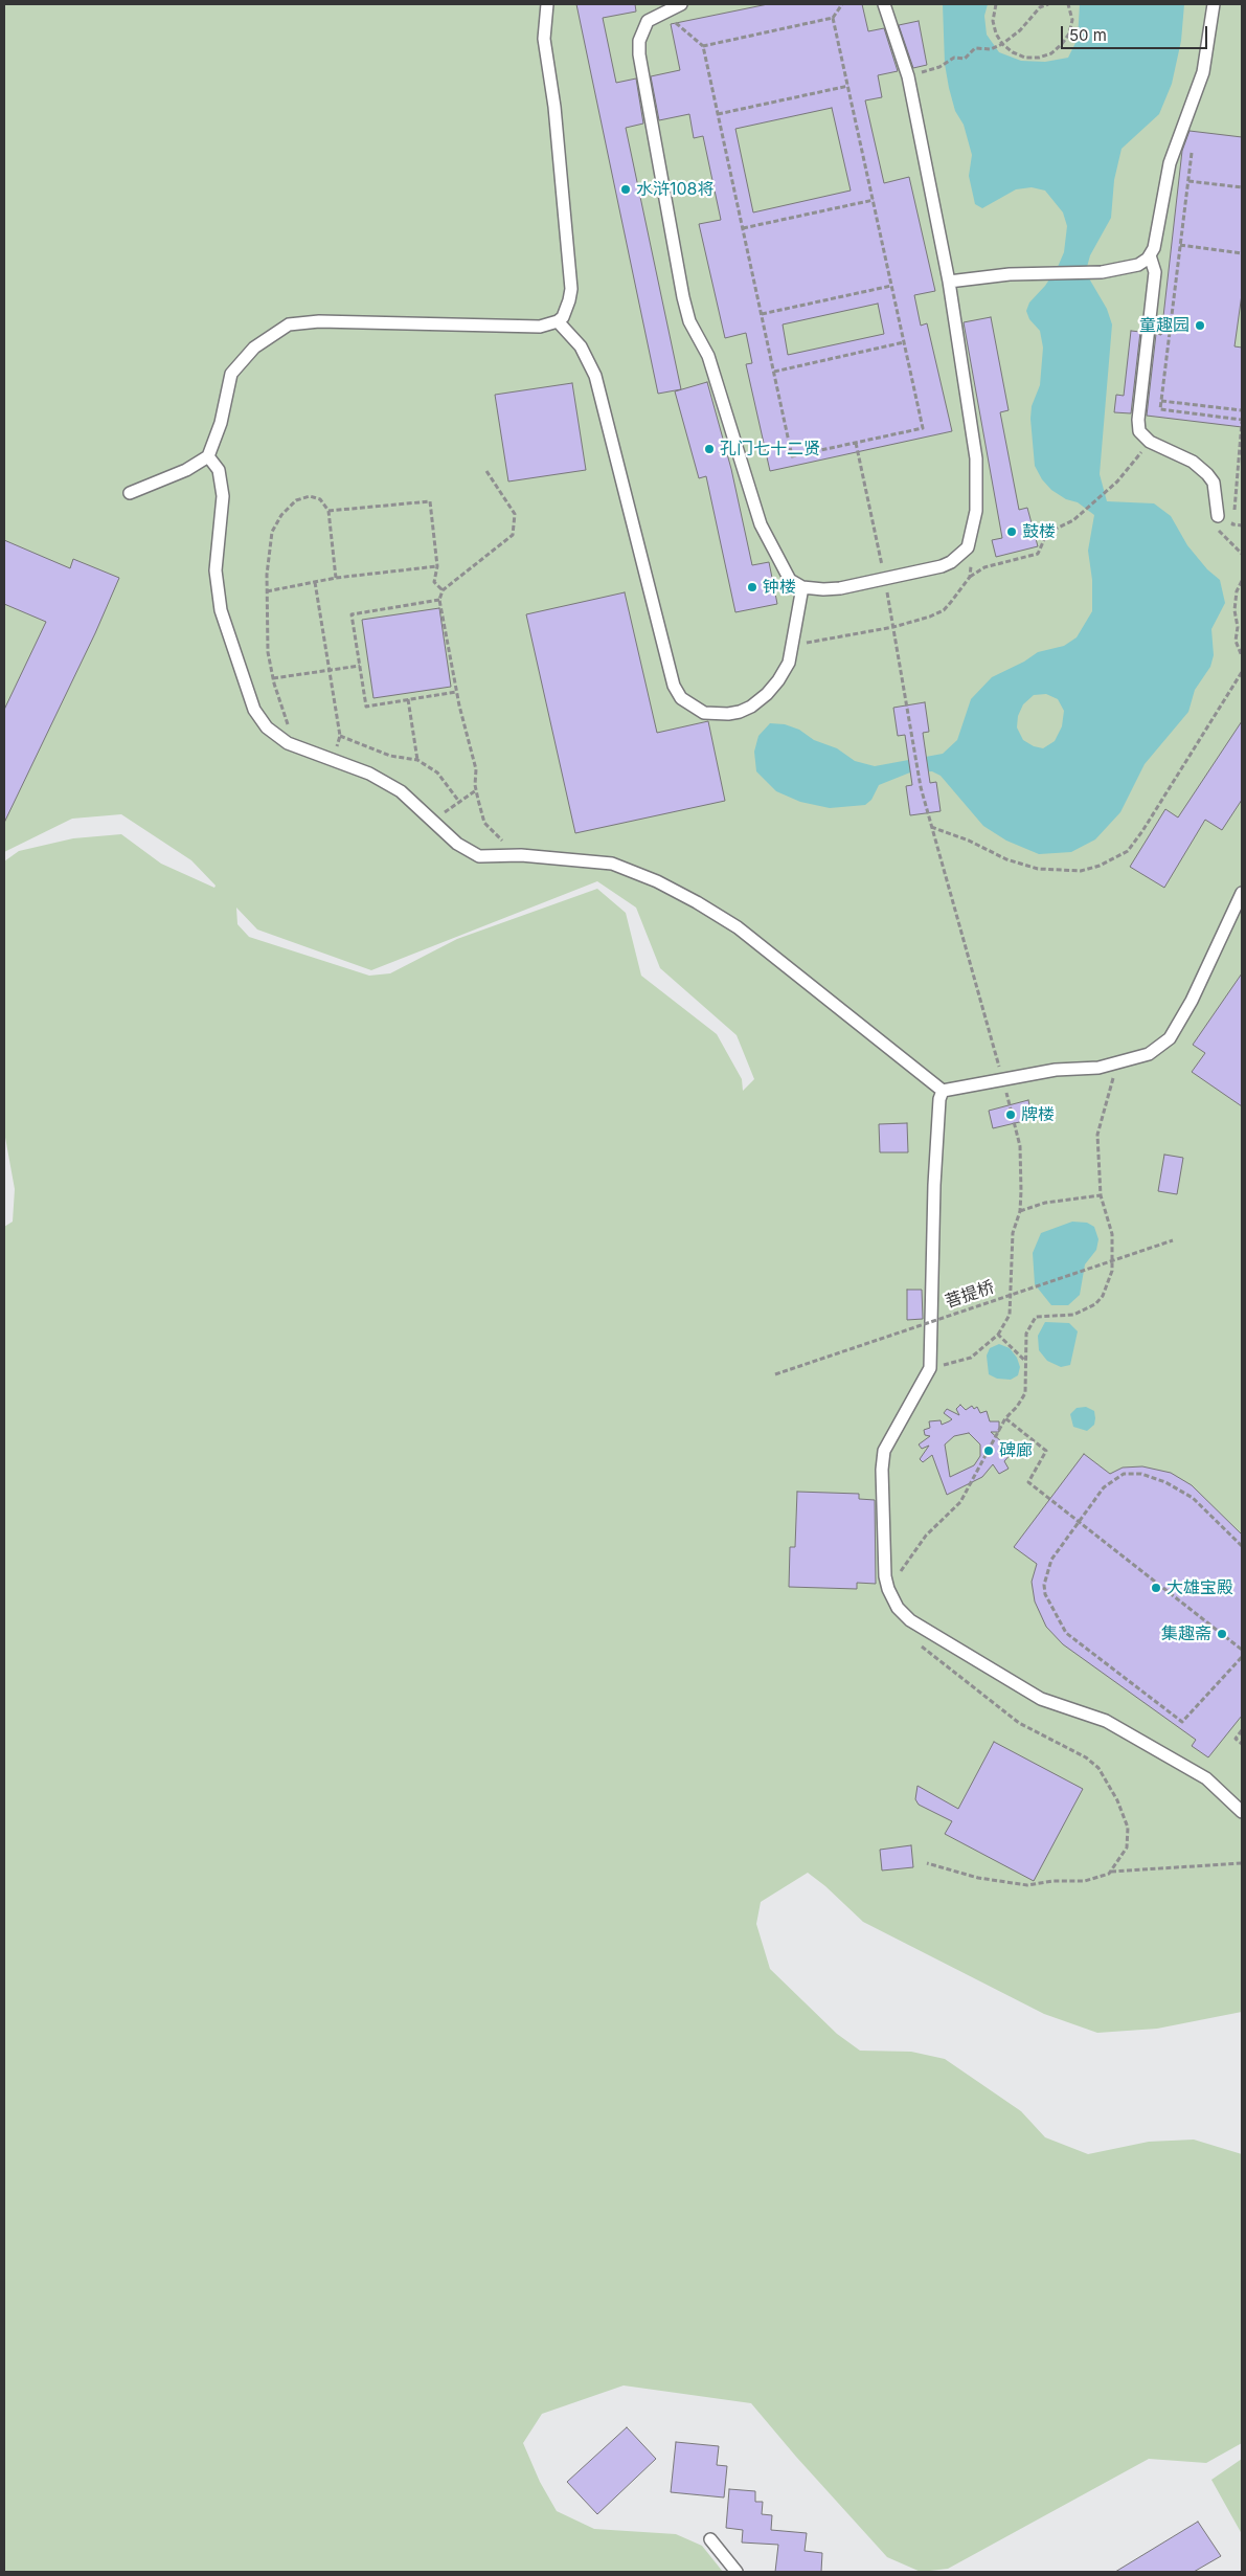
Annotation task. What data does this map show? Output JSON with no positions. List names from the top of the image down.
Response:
{
  "streets": {
    "path": ["菩提桥"]
  },
  "places": [
    "水浒108将",
    "童趣园",
    "孔门七十二贤",
    "鼓楼",
    "钟楼",
    "牌楼",
    "碑廊",
    "大雄宝殿",
    "集趣斋"
  ],
  "scale_bar": "50 m"
}
